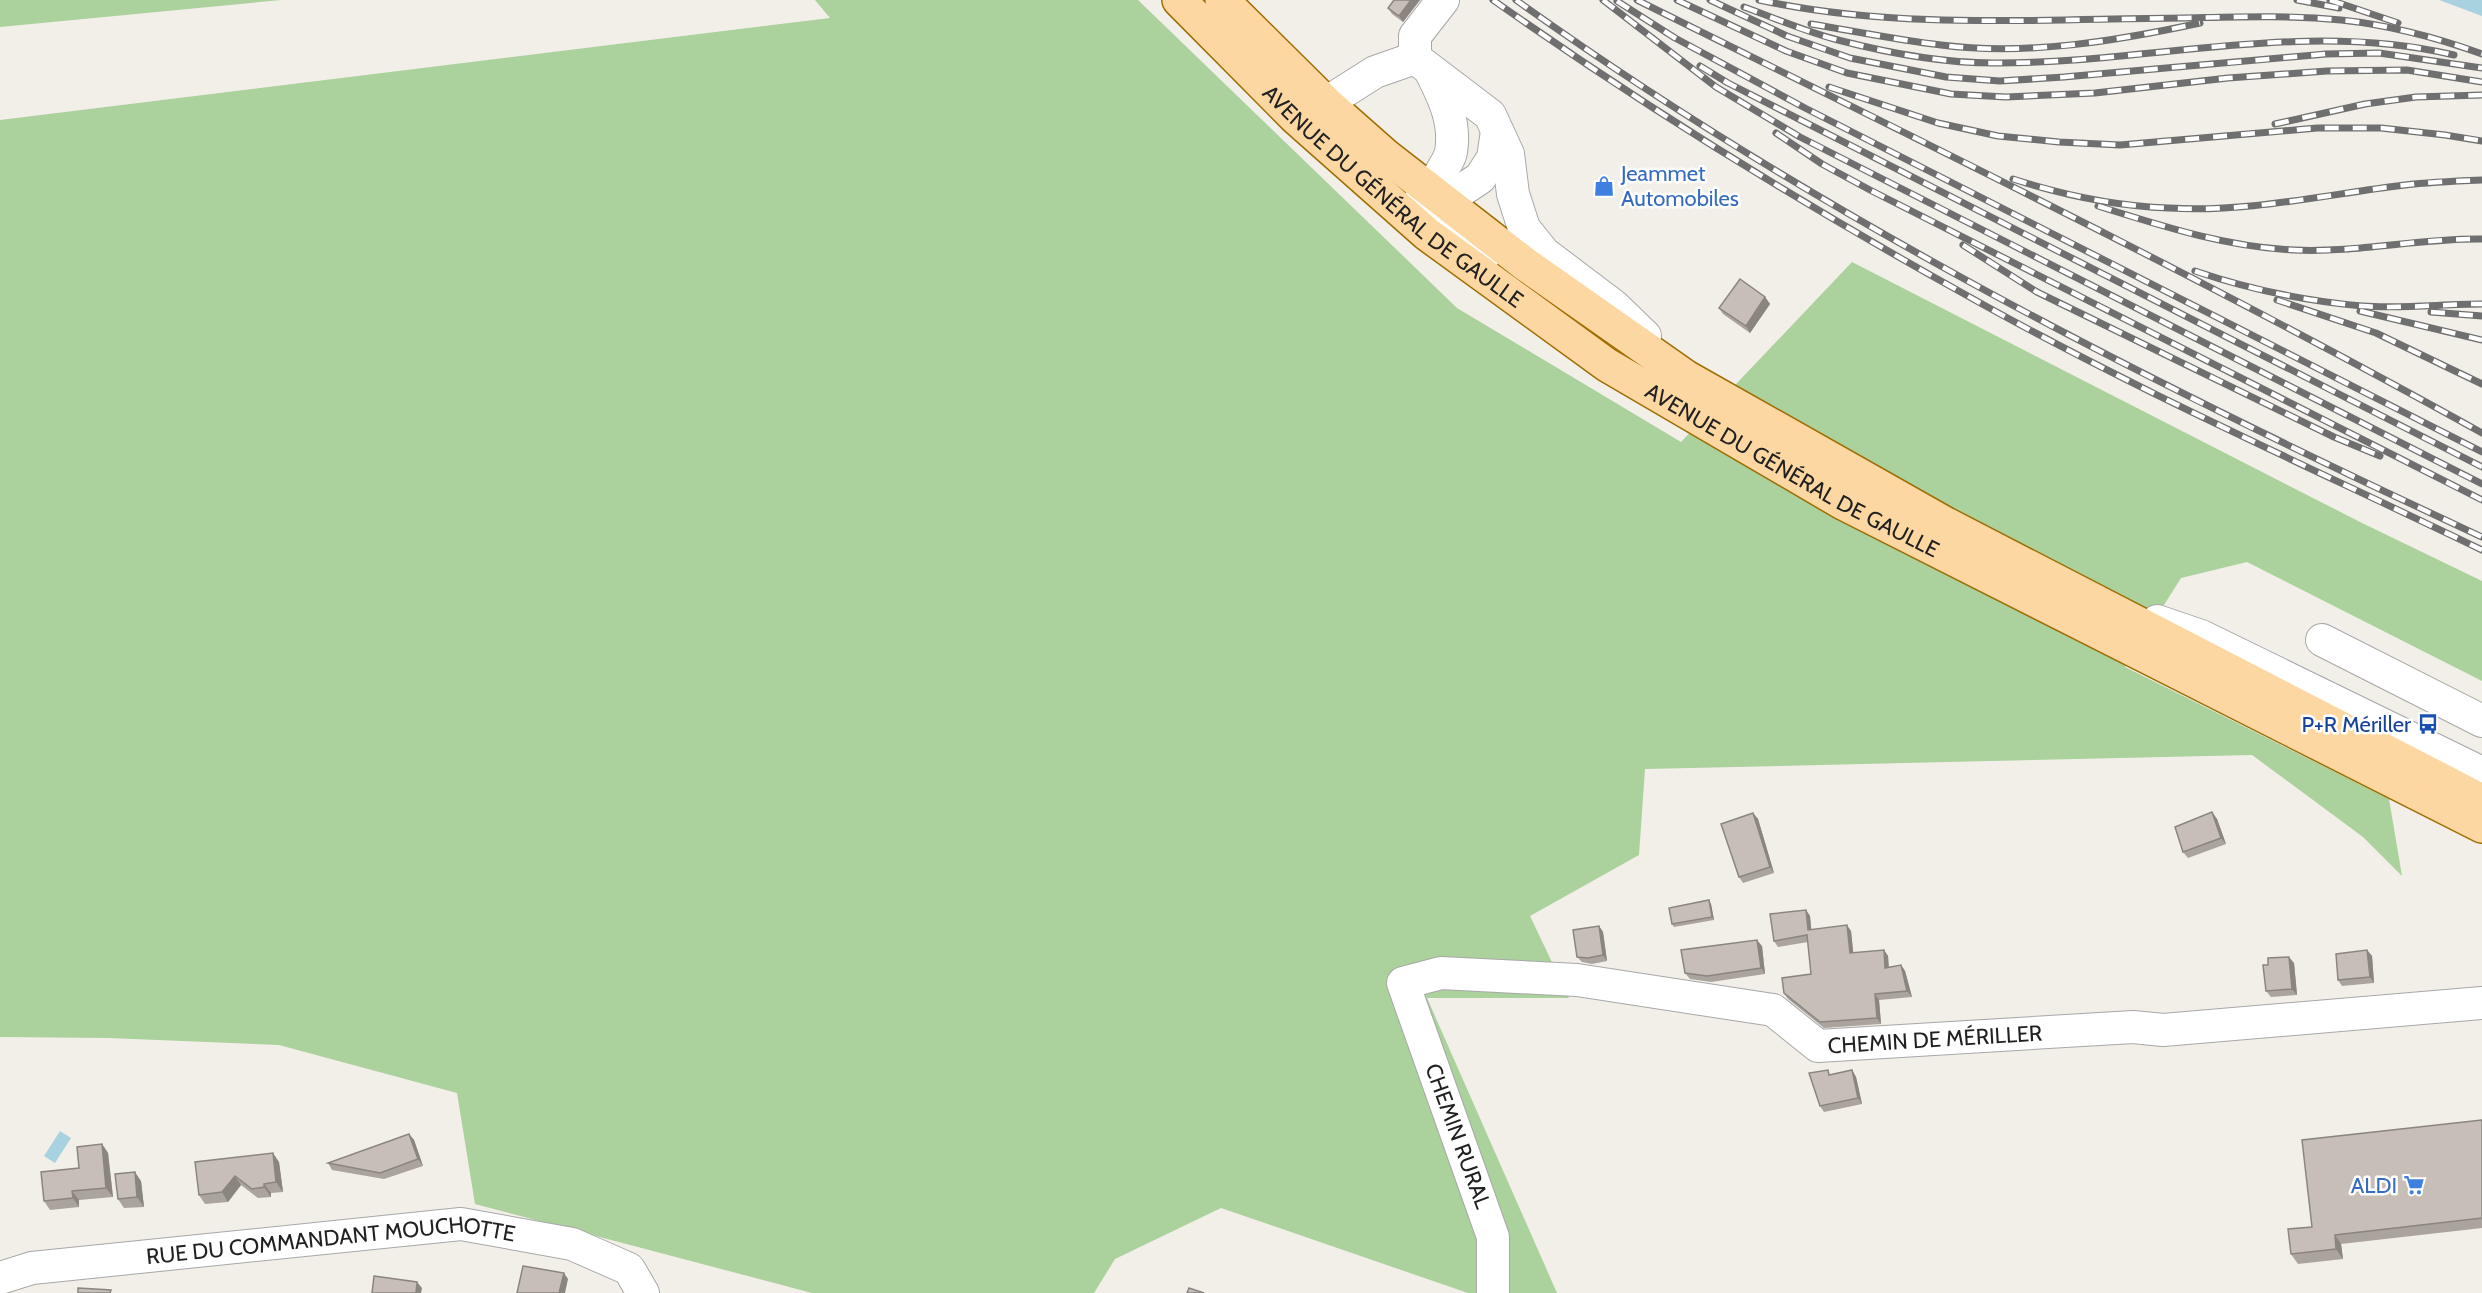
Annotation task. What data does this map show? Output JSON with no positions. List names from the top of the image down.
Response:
{
  "streets": {
    "main road": ["AVENUE DU GÉNÉRAL DE GAULLE"],
    "street": ["CHEMIN DE MÉRILLER", "CHEMIN RURAL", "RUE DU COMMANDANT MOUCHOTTE"]
  },
  "crossings": [
    ["CHEMIN DE MÉRILLER", "CHEMIN RURAL"]
  ],
  "places": {
    "shop": ["Jeammet Automobiles"],
    "bus stop": ["P+R Mériller"],
    "supermarket": ["ALDI"]
  }
}
